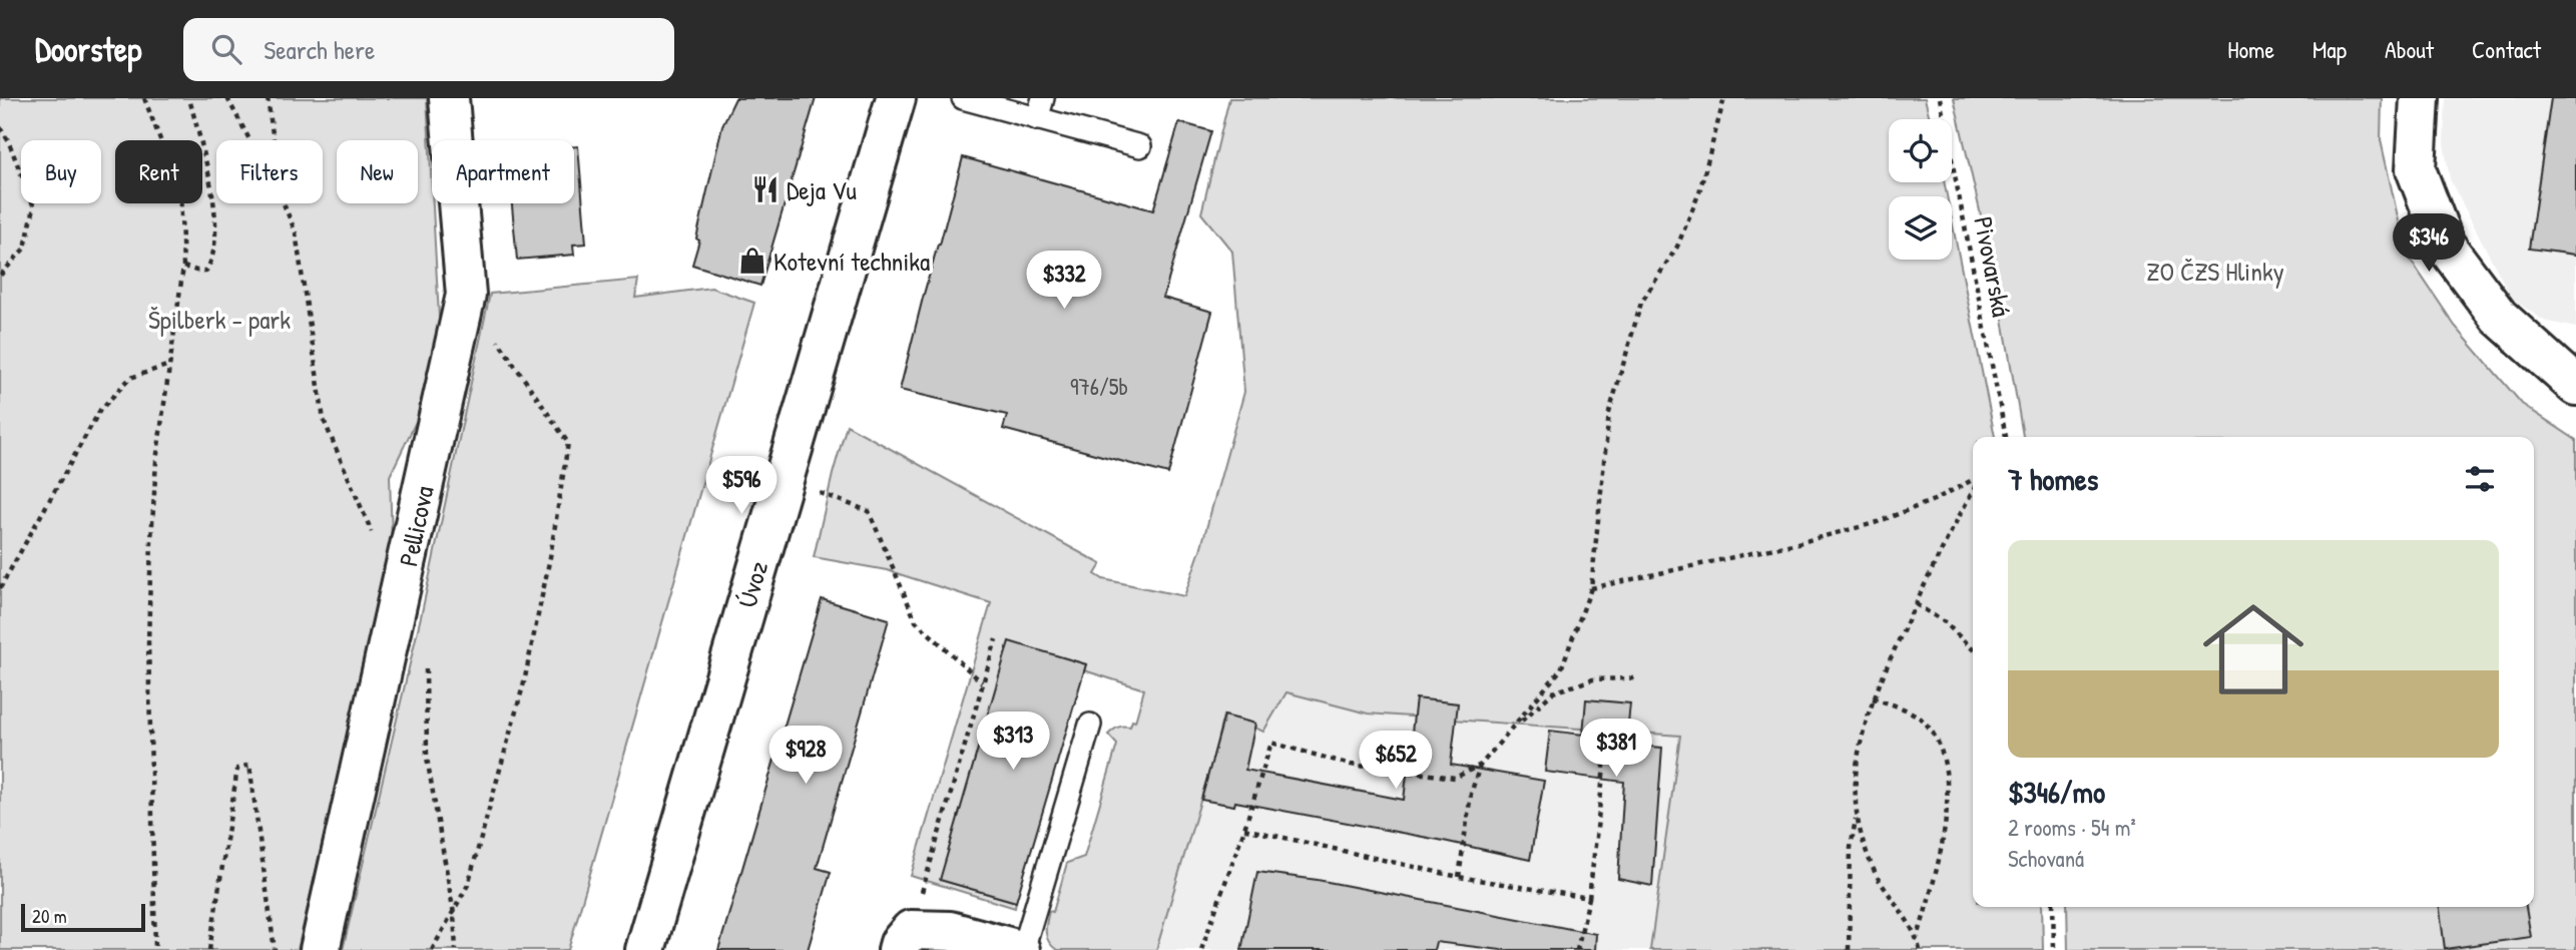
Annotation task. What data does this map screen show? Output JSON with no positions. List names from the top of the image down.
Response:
{
  "streets": {
    "street": ["Pellicova", "Úvoz"],
    "path": ["Pivovarská"]
  },
  "parks": ["ZO ČZS Hlinky", "Špilberk - park"],
  "places": {
    "restaurant": ["Deja Vu"],
    "shop": ["Kotevní technika"]
  },
  "house_numbers": ["976/5b"],
  "scale_bar": "20 m",
  "page": {
    "header": "Doorstep",
    "search": "Search here",
    "nav": [
      "Home",
      "Map",
      "About",
      "Contact"
    ],
    "chip": [
      "Buy",
      "Rent",
      "Filters",
      "New",
      "Apartment"
    ],
    "price": [
      "$346",
      "$332",
      "$596",
      "$313",
      "$381",
      "$928",
      "$652"
    ],
    "heading": "7 homes",
    "list": [
      {
        "name": "$346/mo",
        "note": "2 rooms · 54 m² · Schovaná"
      }
    ],
    "scale": "20 m"
  }
}
